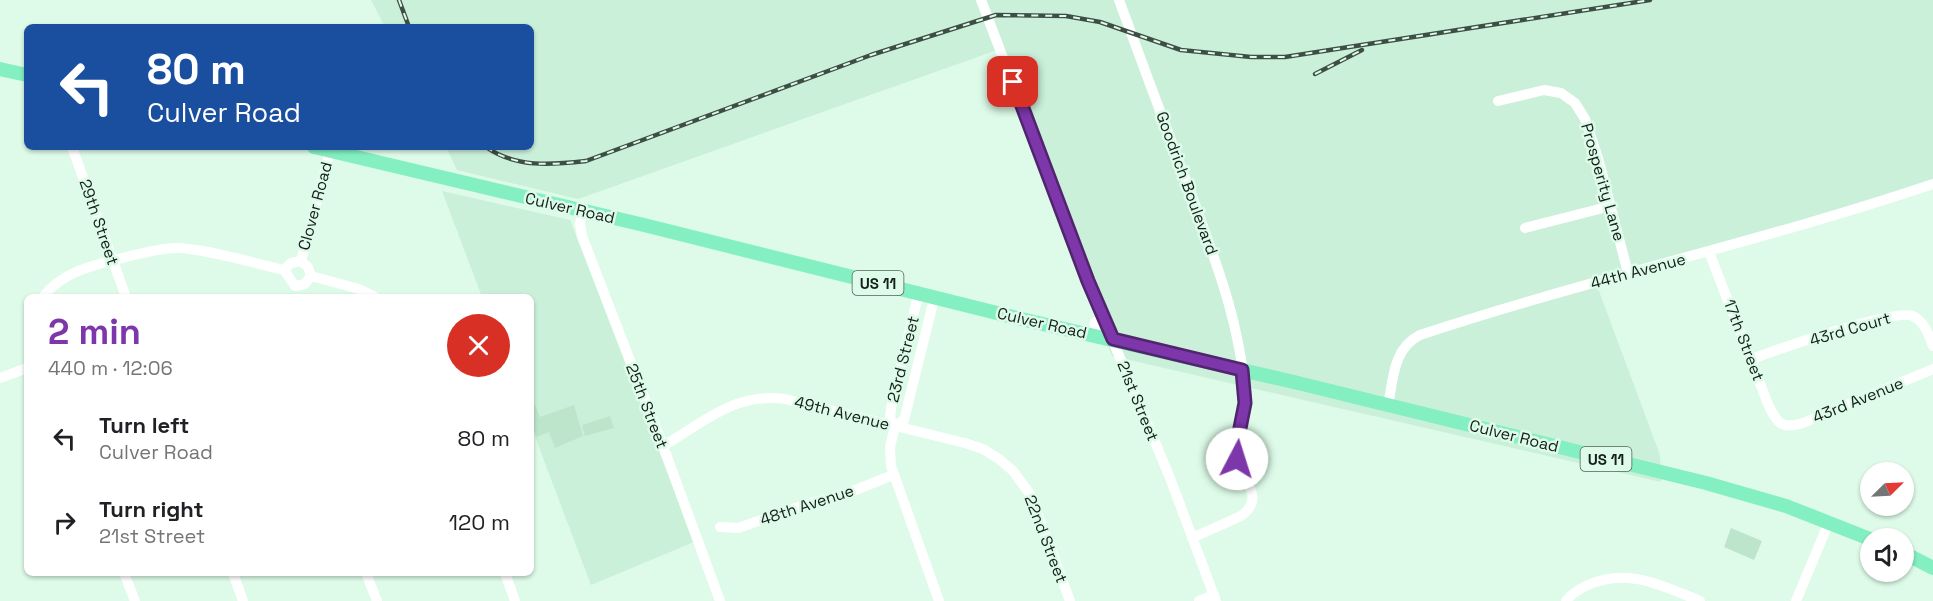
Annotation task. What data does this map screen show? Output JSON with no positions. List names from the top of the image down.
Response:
{
  "streets": {
    "main road": ["Culver Road", "US 11"],
    "street": [
      "Prosperity Lane",
      "Goodrich Boulevard",
      "Clover Road",
      "29th Street",
      "44th Avenue",
      "43rd Court",
      "17th Street",
      "23rd Street",
      "43rd Avenue",
      "21st Street",
      "25th Street",
      "49th Avenue",
      "48th Avenue",
      "22nd Street"
    ]
  },
  "crossings": [
    ["Prosperity Lane", "44th Avenue"],
    ["Goodrich Boulevard", "Culver Road"],
    ["Clover Road", "Culver Road"],
    ["Culver Road", "44th Avenue"],
    ["Culver Road", "23rd Street"],
    ["Culver Road", "21st Street"],
    ["Culver Road", "25th Street"],
    ["44th Avenue", "17th Street"],
    ["43rd Court", "17th Street"],
    ["17th Street", "43rd Avenue"],
    ["23rd Street", "49th Avenue"],
    ["23rd Street", "48th Avenue"],
    ["25th Street", "49th Avenue"],
    ["49th Avenue", "22nd Street"]
  ],
  "north": "top right",
  "page": {
    "turn": ["80 m", "Culver Road"],
    "heading": ["2 min", "440 m · 12:06"],
    "list": [
      {
        "name": "Turn left",
        "note": "Culver Road",
        "value": "80 m"
      },
      {
        "name": "Turn right",
        "note": "21st Street",
        "value": "120 m"
      }
    ]
  }
}
